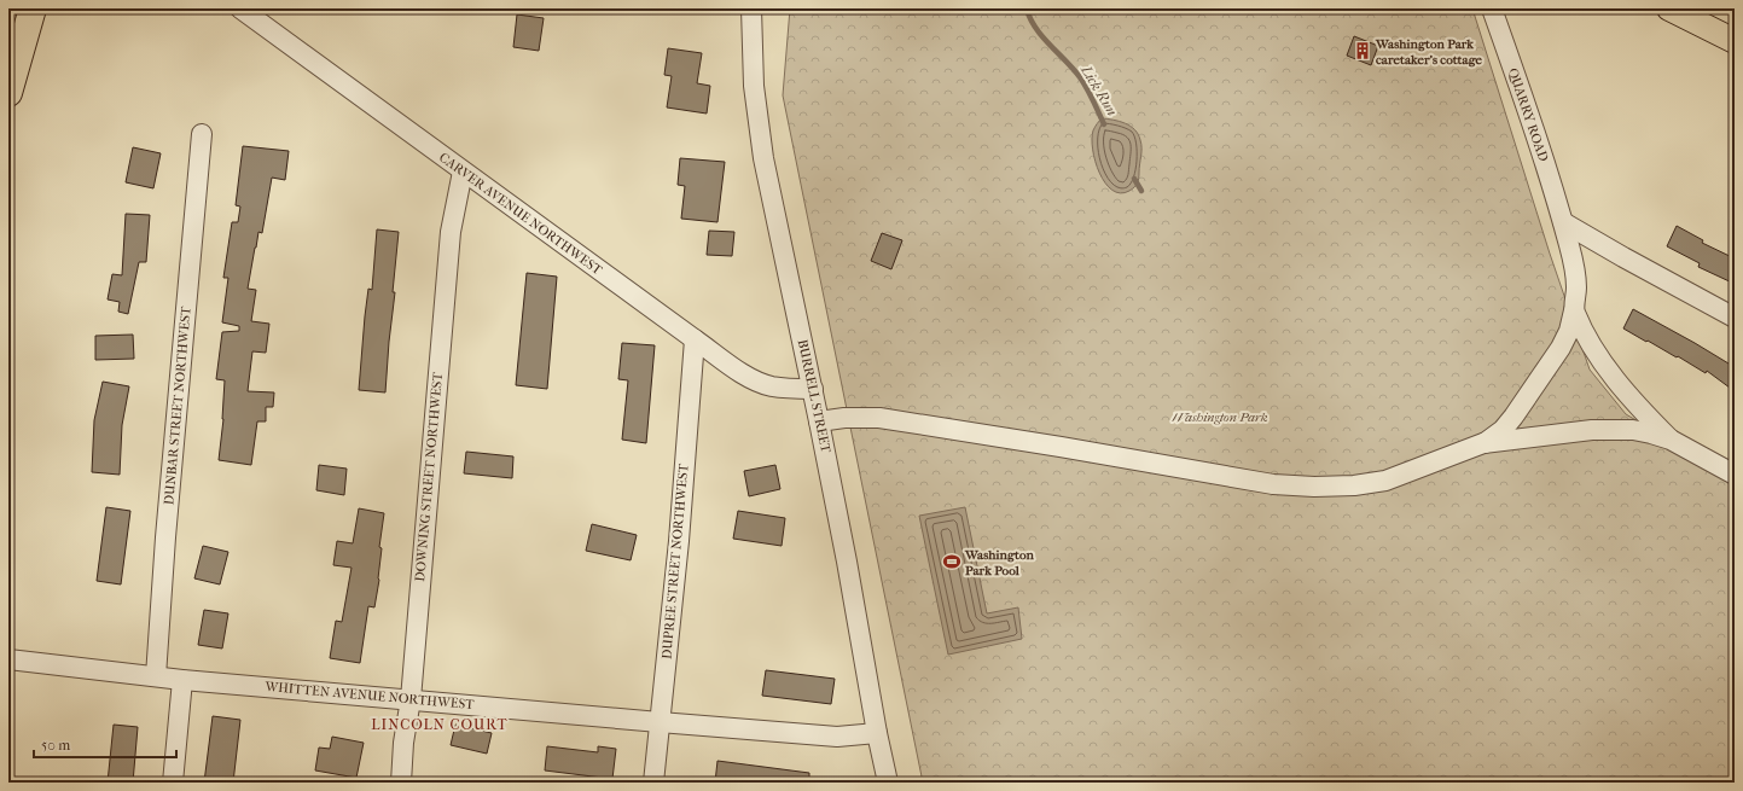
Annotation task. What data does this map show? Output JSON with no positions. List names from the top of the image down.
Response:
{
  "streets": {
    "street": [
      "QUARRY ROAD",
      "CARVER AVENUE NORTHWEST",
      "BURRELL STREET",
      "DUNBAR STREET NORTHWEST",
      "DOWNING STREET NORTHWEST",
      "DUPREE STREET NORTHWEST",
      "WHITTEN AVENUE NORTHWEST"
    ]
  },
  "crossings": [
    ["CARVER AVENUE NORTHWEST", "BURRELL STREET"],
    ["CARVER AVENUE NORTHWEST", "DOWNING STREET NORTHWEST"],
    ["CARVER AVENUE NORTHWEST", "DUPREE STREET NORTHWEST"],
    ["BURRELL STREET", "WHITTEN AVENUE NORTHWEST"],
    ["DUNBAR STREET NORTHWEST", "WHITTEN AVENUE NORTHWEST"],
    ["DOWNING STREET NORTHWEST", "WHITTEN AVENUE NORTHWEST"],
    ["DUPREE STREET NORTHWEST", "WHITTEN AVENUE NORTHWEST"]
  ],
  "districts": ["LINCOLN COURT"],
  "water": ["Lick Run"],
  "parks": ["Washington Park"],
  "places": {
    "building": ["Washington Park caretaker's cottage"],
    "sports": ["Washington Park Pool"]
  },
  "scale_bar": "50 m"
}
